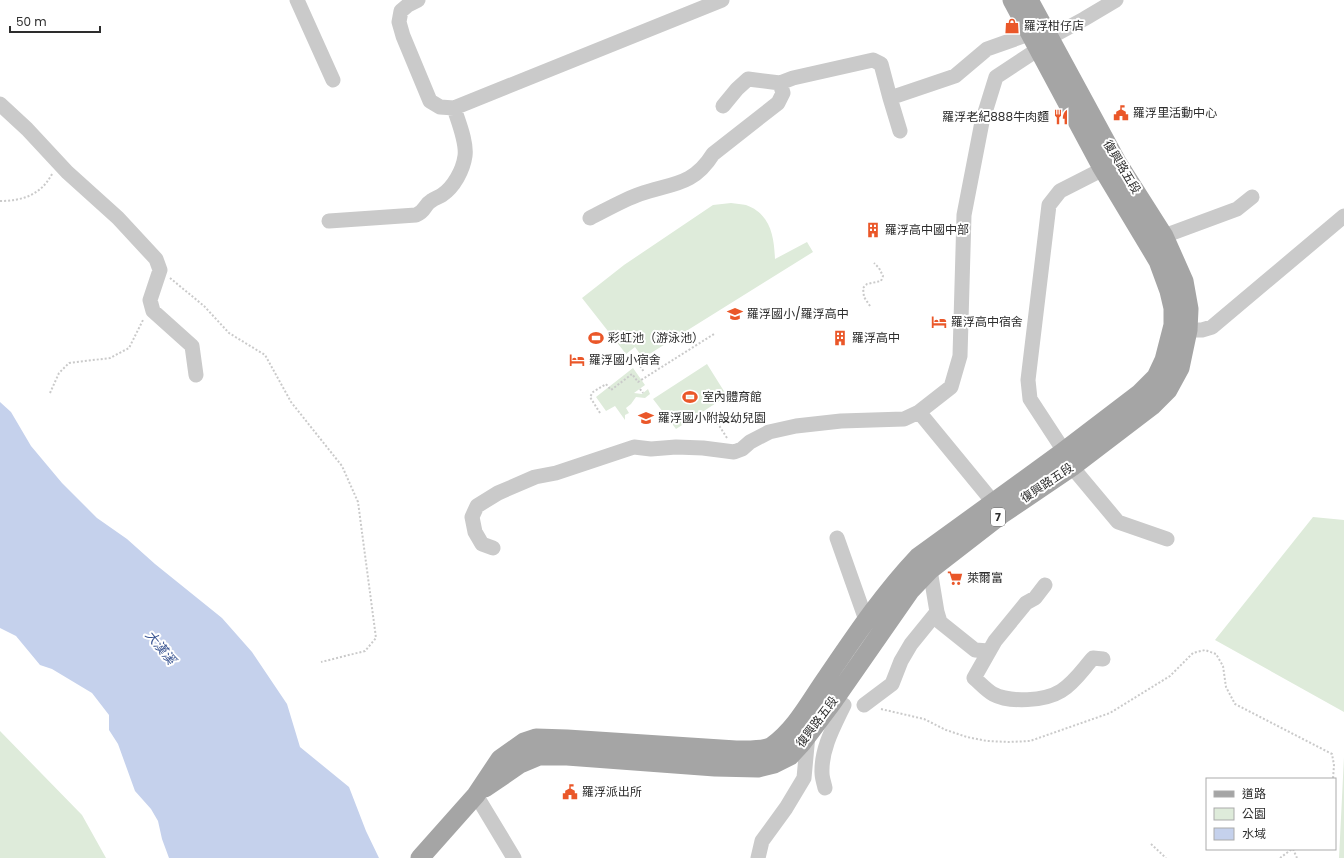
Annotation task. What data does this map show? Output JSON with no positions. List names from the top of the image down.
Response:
{
  "streets": {
    "main road": ["復興路五段", "7"]
  },
  "water": ["大漢溪"],
  "places": {
    "shop": ["羅浮柑仔店"],
    "public building": ["羅浮里活動中心", "羅浮派出所"],
    "restaurant": ["羅浮老紀888牛肉麵"],
    "building": ["羅浮高中國中部", "羅浮高中"],
    "school or university": ["羅浮國小/羅浮高中", "羅浮國小附設幼兒園"],
    "hotel": ["羅浮高中宿舍", "羅浮國小宿舍"],
    "sports": ["彩虹池（游泳池）", "室內體育館"],
    "supermarket": ["萊爾富"]
  },
  "legend": ["道路", "公園", "水域"],
  "scale_bar": "50 m"
}
